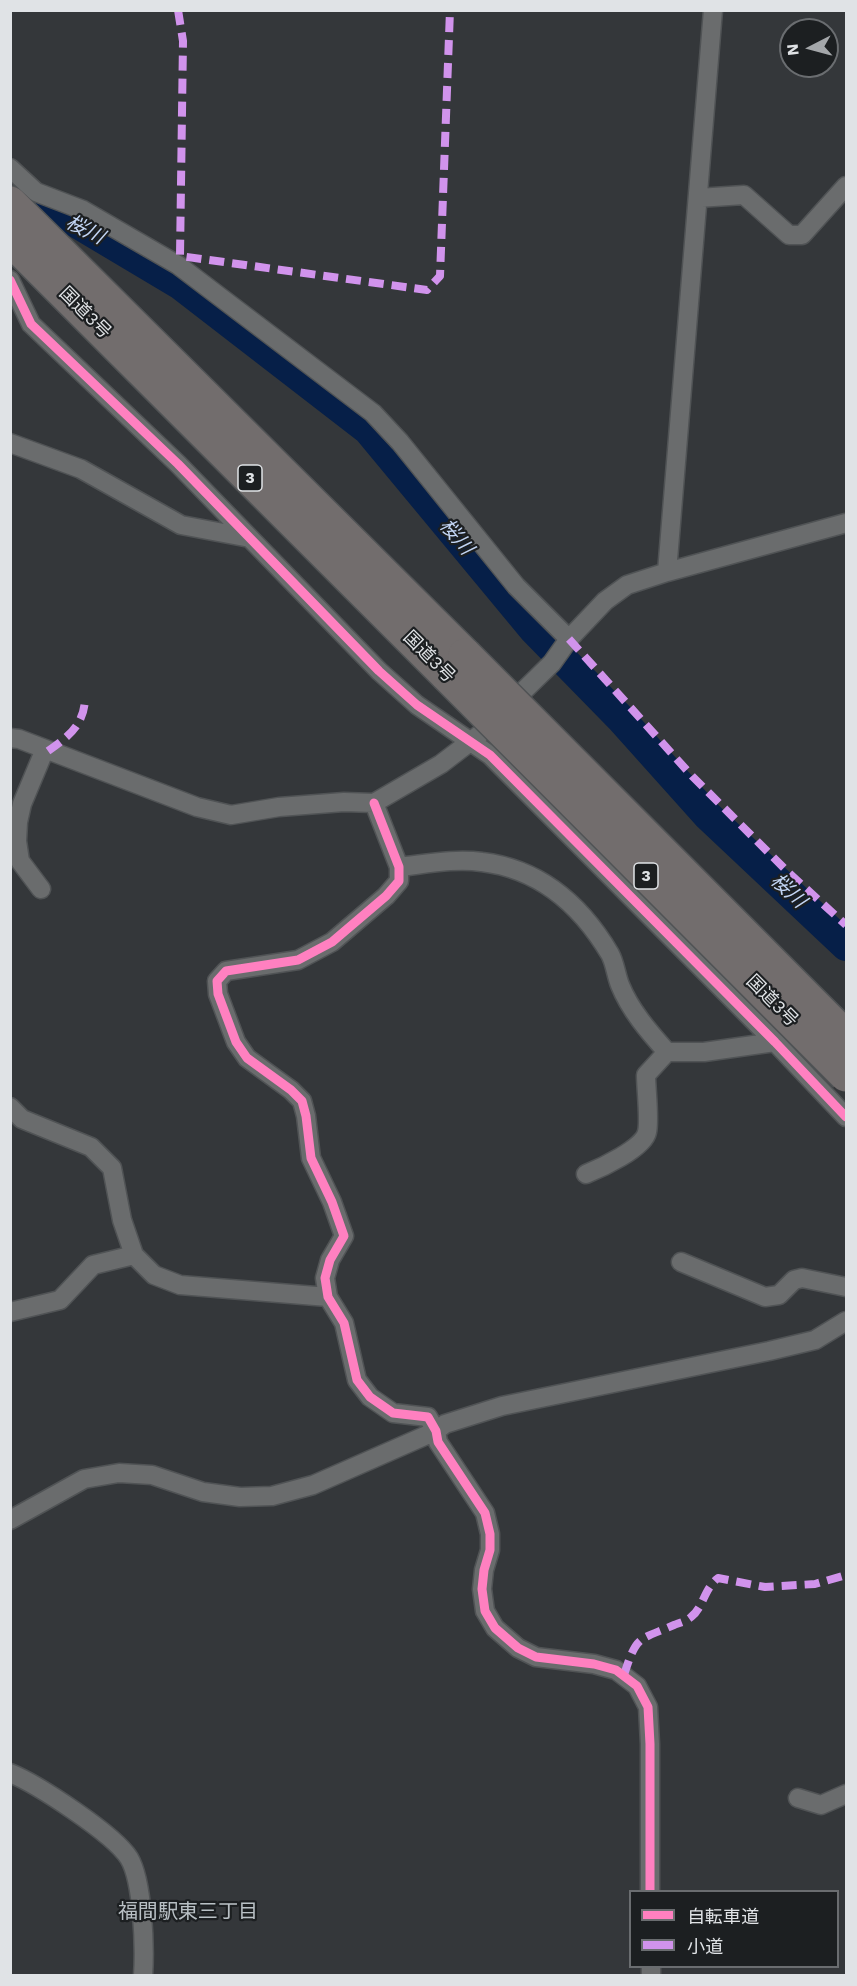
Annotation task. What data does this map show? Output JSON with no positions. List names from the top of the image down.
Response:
{
  "streets": {
    "highway": ["国道3号", "3"]
  },
  "districts": ["福間駅東三丁目"],
  "water": ["桜川"],
  "legend": ["自転車道", "小道"],
  "north": "left"
}
